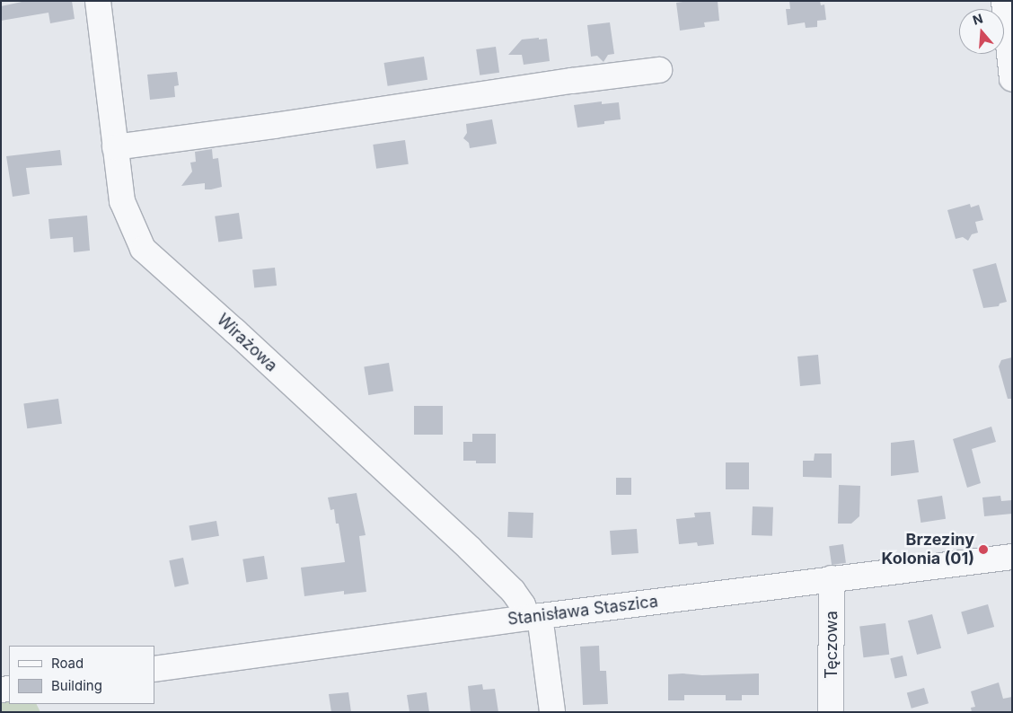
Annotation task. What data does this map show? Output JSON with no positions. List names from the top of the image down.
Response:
{
  "streets": {
    "street": ["Wirażowa", "Stanisława Staszica", "Tęczowa"]
  },
  "crossings": [
    ["Wirażowa", "Stanisława Staszica"],
    ["Stanisława Staszica", "Tęczowa"]
  ],
  "places": ["Brzeziny Kolonia (01)"],
  "legend": ["Road", "Building"],
  "north": "top"
}
